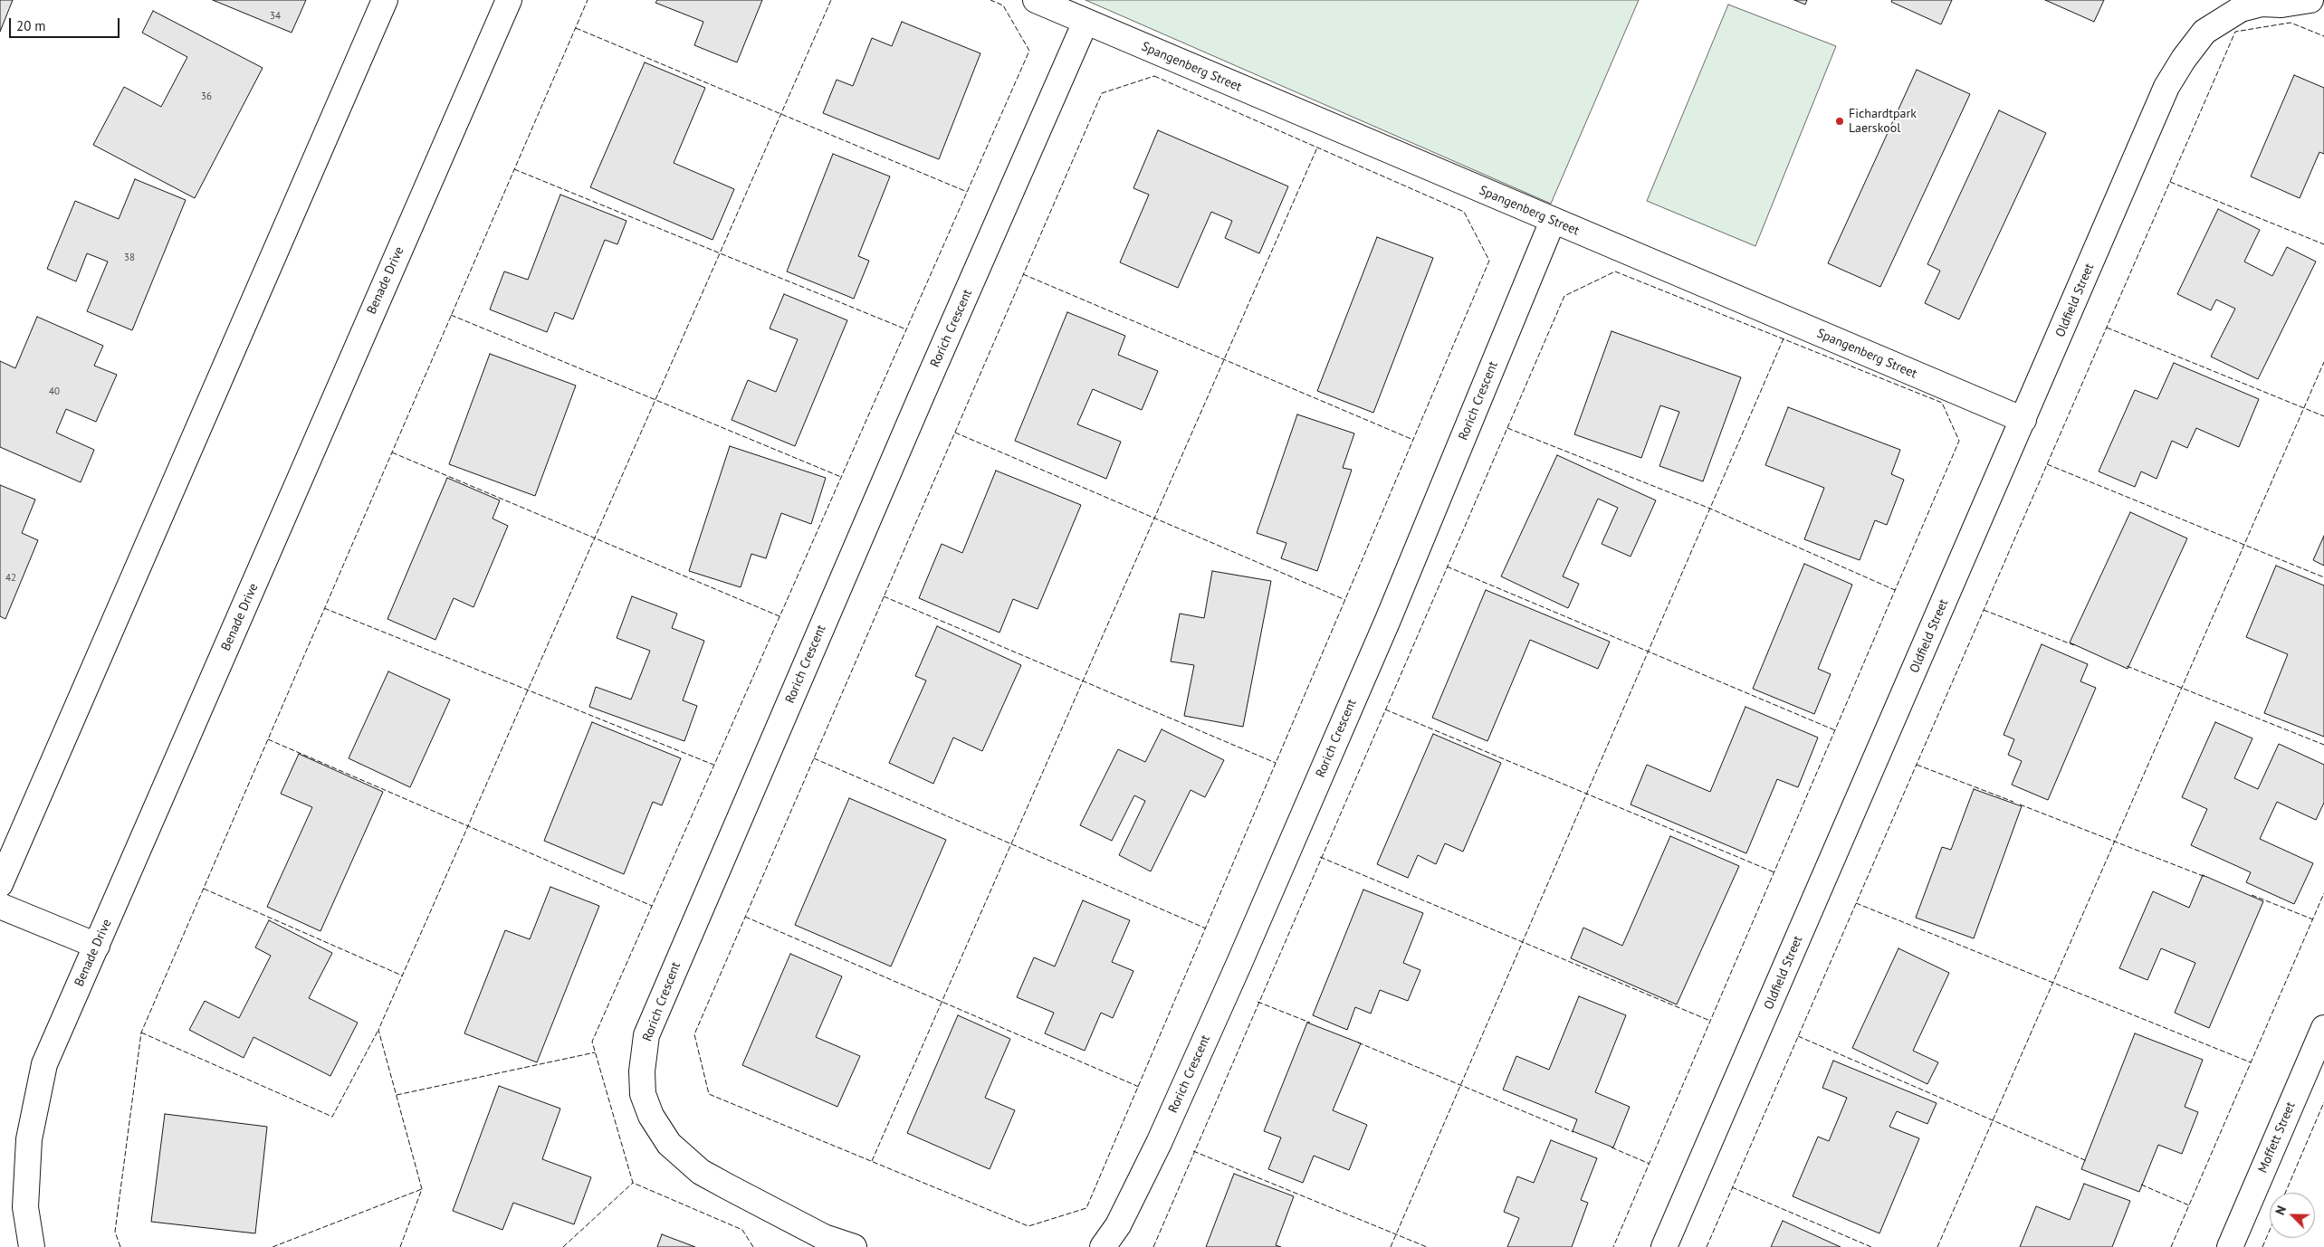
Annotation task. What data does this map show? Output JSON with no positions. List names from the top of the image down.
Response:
{
  "streets": {
    "street": [
      "Spangenberg Street",
      "Benade Drive",
      "Oldfield Street",
      "Rorich Crescent",
      "Moffett Street"
    ]
  },
  "crossings": [
    ["Spangenberg Street", "Oldfield Street"],
    ["Spangenberg Street", "Rorich Crescent"]
  ],
  "places": ["Fichardtpark Laerskool"],
  "house_numbers": [
    "34",
    "36",
    "38",
    "40",
    "42"
  ],
  "scale_bar": "20 m",
  "north": "top left"
}
